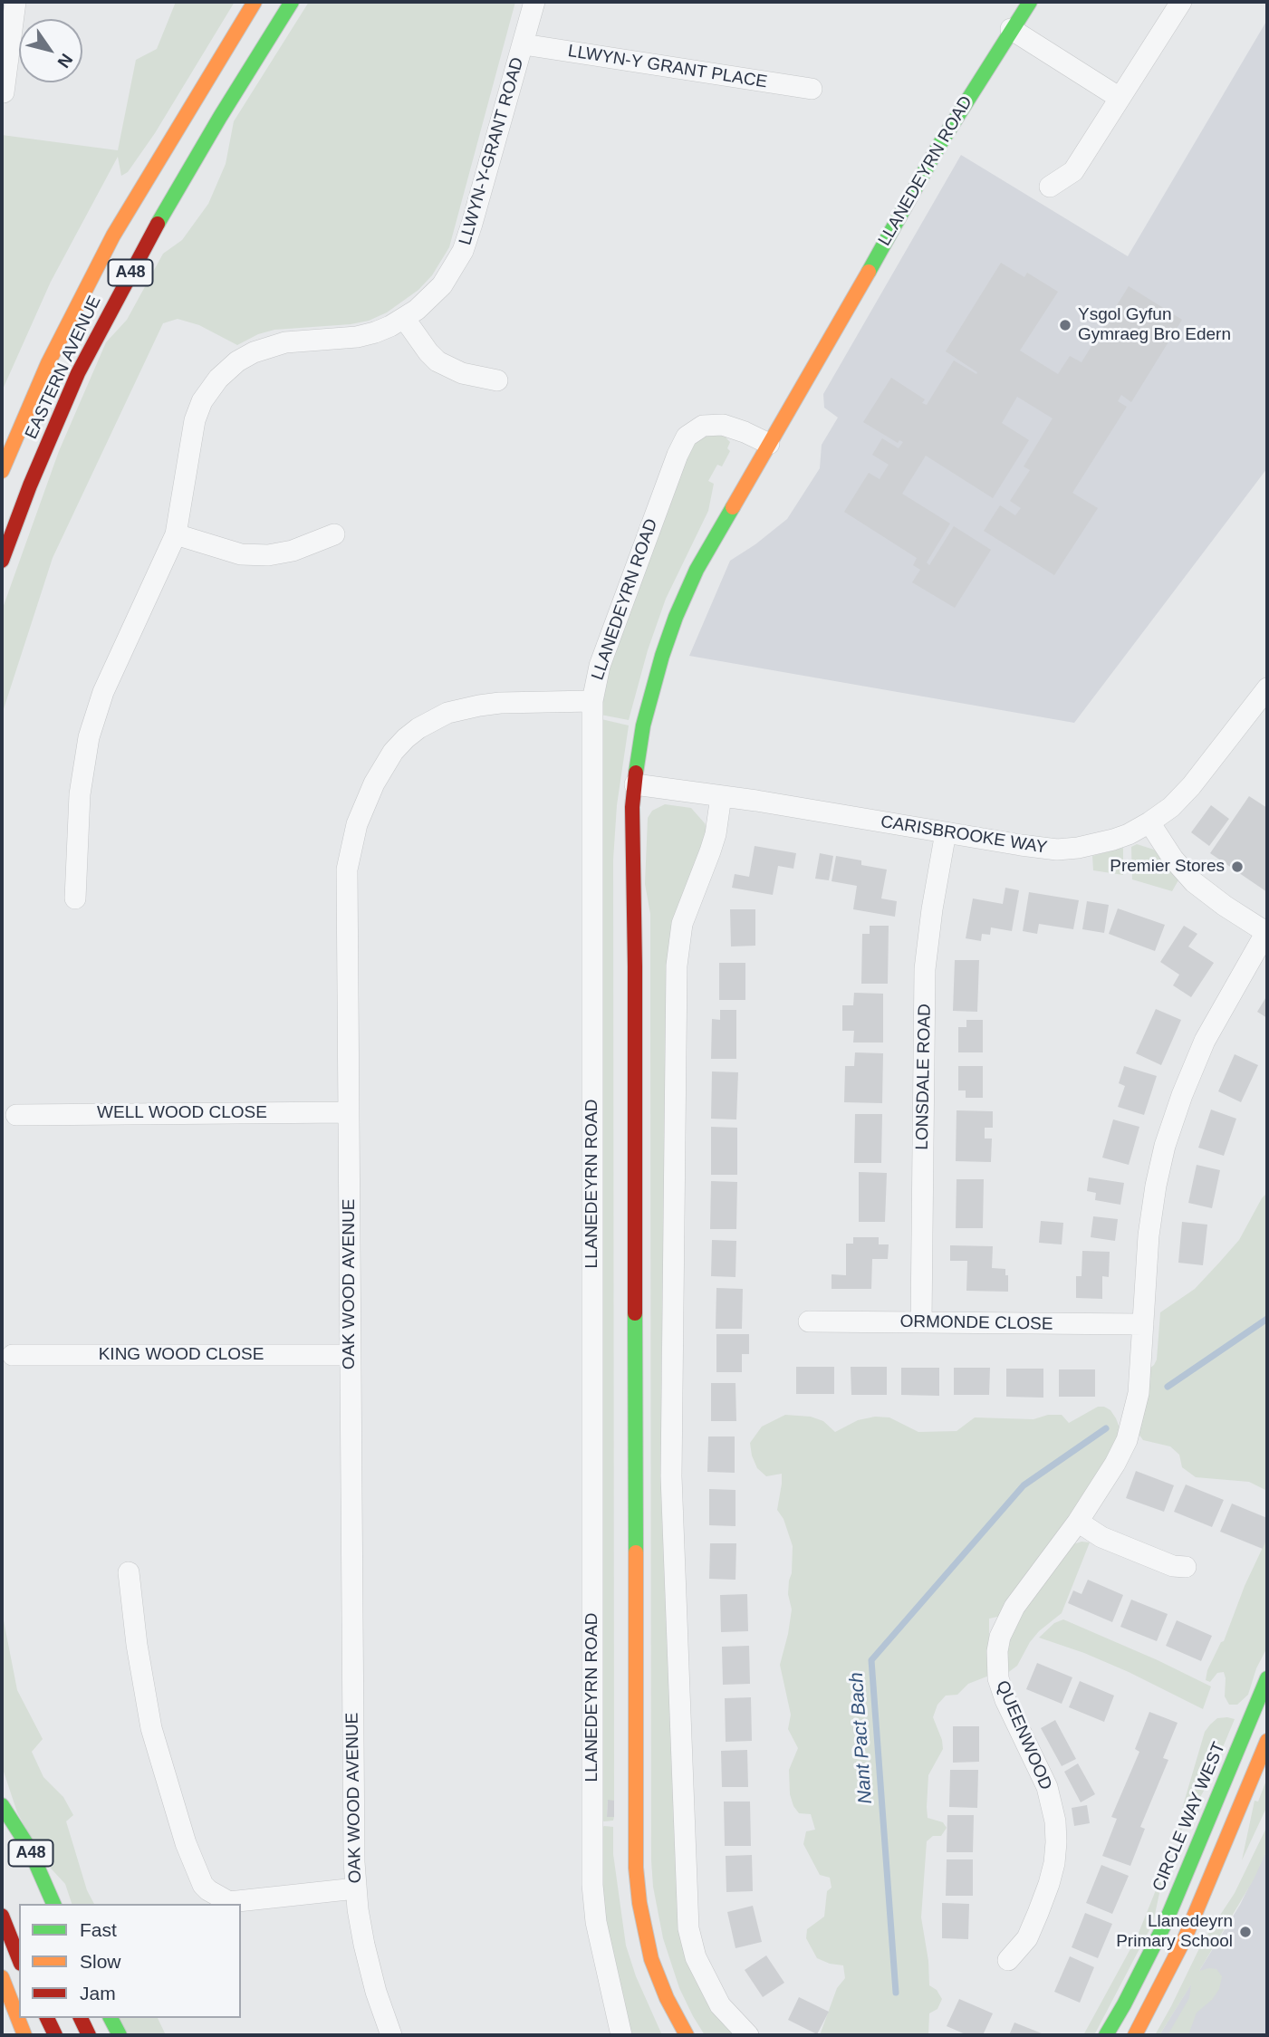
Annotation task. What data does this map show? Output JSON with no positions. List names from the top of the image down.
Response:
{
  "streets": {
    "main road": [
      "LLANEDEYRN ROAD",
      "A48",
      "EASTERN AVENUE",
      "CIRCLE WAY WEST"
    ],
    "street": [
      "LLWYN-Y GRANT PLACE",
      "LLWYN-Y-GRANT ROAD",
      "CARISBROOKE WAY",
      "LONSDALE ROAD",
      "WELL WOOD CLOSE",
      "OAK WOOD AVENUE",
      "ORMONDE CLOSE",
      "KING WOOD CLOSE",
      "QUEENWOOD"
    ]
  },
  "crossings": [
    ["LLWYN-Y GRANT PLACE", "LLWYN-Y-GRANT ROAD"],
    ["LLANEDEYRN ROAD", "CARISBROOKE WAY"],
    ["LLANEDEYRN ROAD", "OAK WOOD AVENUE"],
    ["CARISBROOKE WAY", "LONSDALE ROAD"],
    ["LONSDALE ROAD", "ORMONDE CLOSE"],
    ["WELL WOOD CLOSE", "OAK WOOD AVENUE"],
    ["OAK WOOD AVENUE", "KING WOOD CLOSE"],
    ["ORMONDE CLOSE", "QUEENWOOD"]
  ],
  "water": ["Nant Pact Bach"],
  "places": ["Ysgol Gyfun Gymraeg Bro Edern", "Premier Stores", "Llanedeyrn Primary School"],
  "legend": ["Fast", "Slow", "Jam"],
  "north": "bottom right"
}
